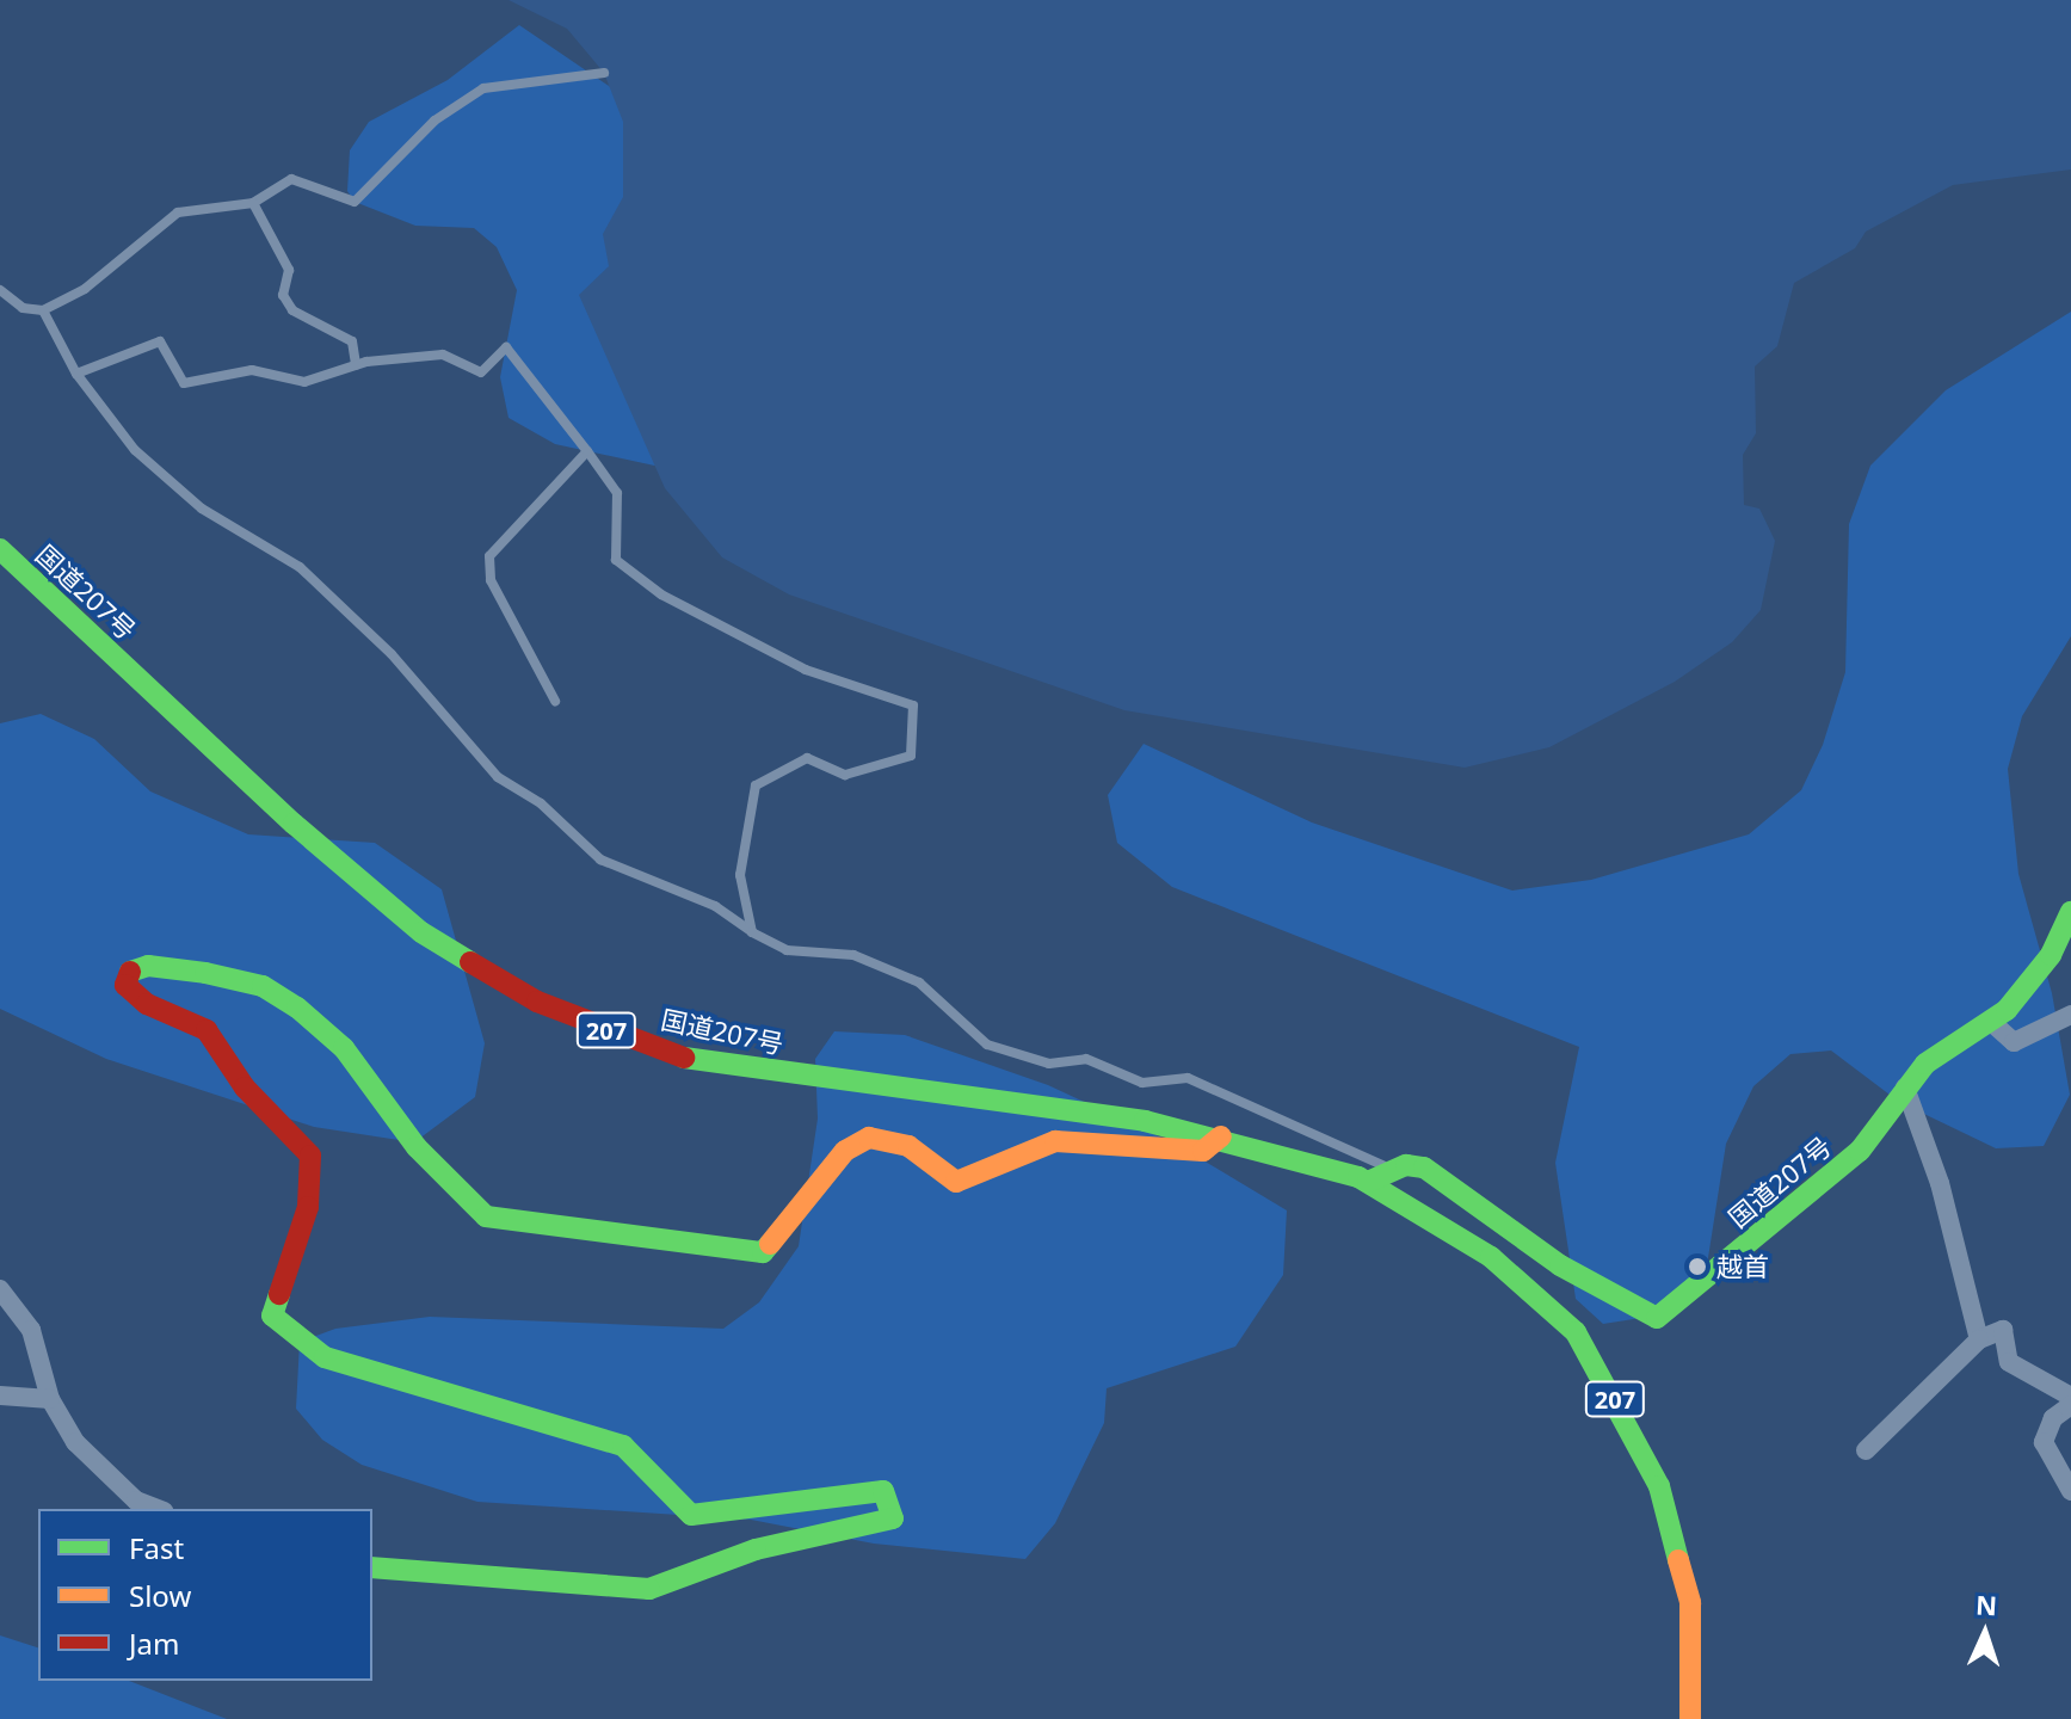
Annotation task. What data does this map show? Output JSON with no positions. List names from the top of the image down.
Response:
{
  "streets": {
    "main road": ["国道207号", "207"]
  },
  "places": ["越首"],
  "legend": ["Fast", "Slow", "Jam"],
  "north": "top"
}
